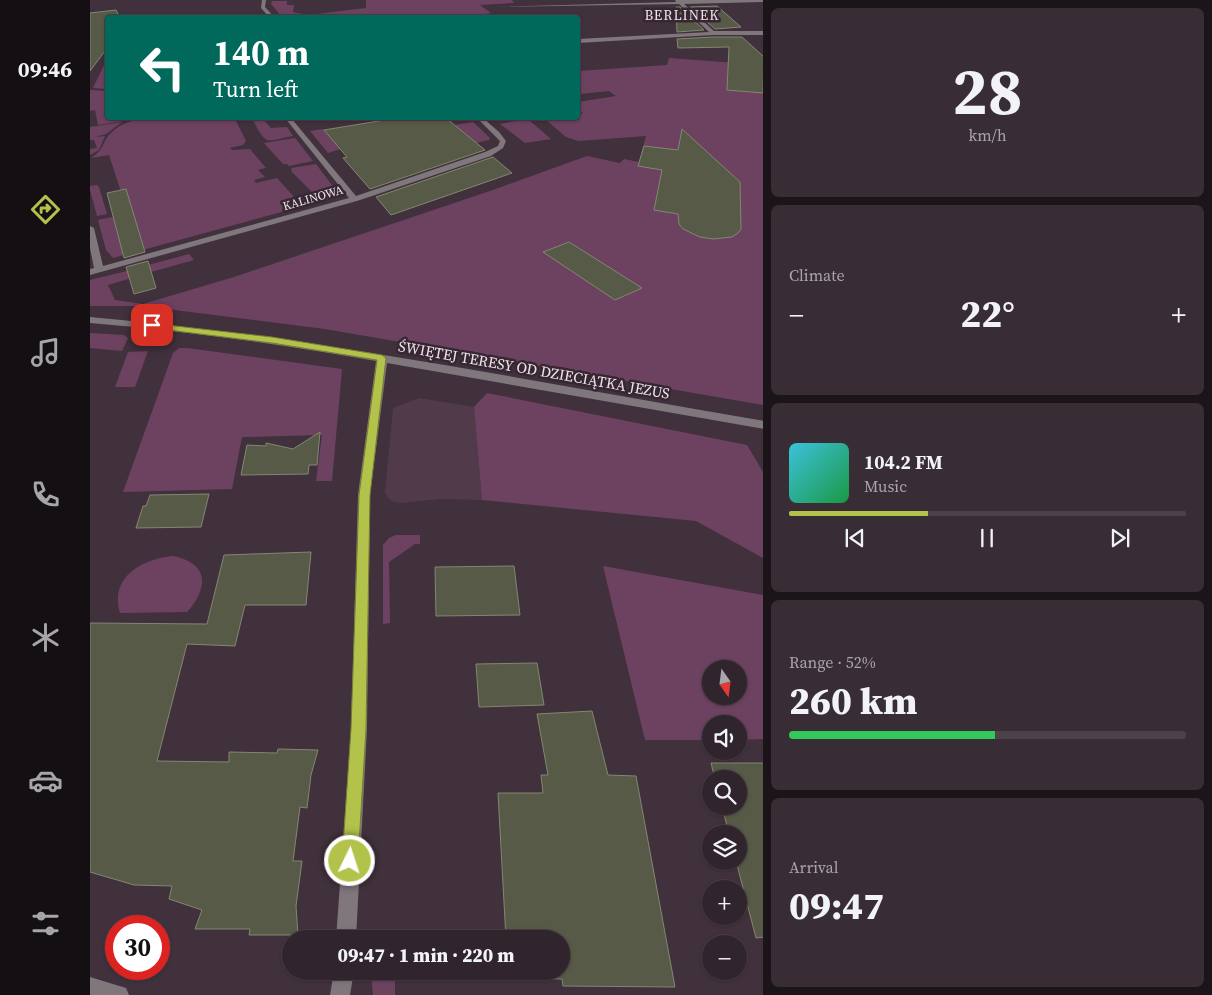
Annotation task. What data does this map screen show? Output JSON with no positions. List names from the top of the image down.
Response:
{
  "streets": {
    "street": ["KALINOWA", "ŚWIĘTEJ TERESY OD DZIECIĄTKA JEZUS"]
  },
  "districts": ["BERLINEK"],
  "north": "bottom",
  "page": {
    "tabs": "09:46",
    "tile": [
      ["28", "km/h"],
      "Climate",
      ["Range · 52%", "260 km"],
      ["Arrival", "09:47"]
    ],
    "turn": ["140 m", "Turn left"],
    "heat": ["−", "22°", "+"],
    "song": ["104.2 FM", "Music"],
    "map_buttons": ["+", "−"],
    "limit": "30",
    "trip": "09:47 · 1 min · 220 m"
  }
}
